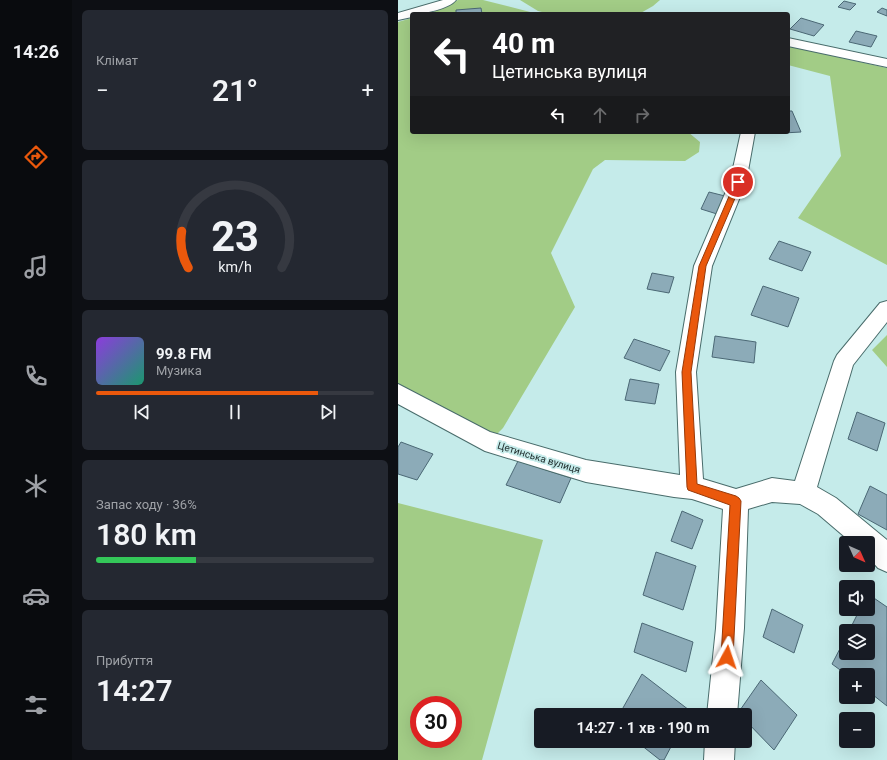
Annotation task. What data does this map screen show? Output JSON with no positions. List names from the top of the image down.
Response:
{
  "streets": {
    "street": ["Цетинська вулиця"]
  },
  "north": "bottom right",
  "page": {
    "tabs": "14:26",
    "tile": [
      "Клімат",
      ["Запас ходу · 36%", "180 km"],
      ["Прибуття", "14:27"]
    ],
    "turn": ["40 m", "Цетинська вулиця"],
    "heat": ["−", "21°", "+"],
    "song": ["99.8 FM", "Музика"],
    "map_buttons": ["+", "−"],
    "limit": "30",
    "trip": "14:27 · 1 хв · 190 m",
    "gauge": ["23", "km/h"]
  }
}
